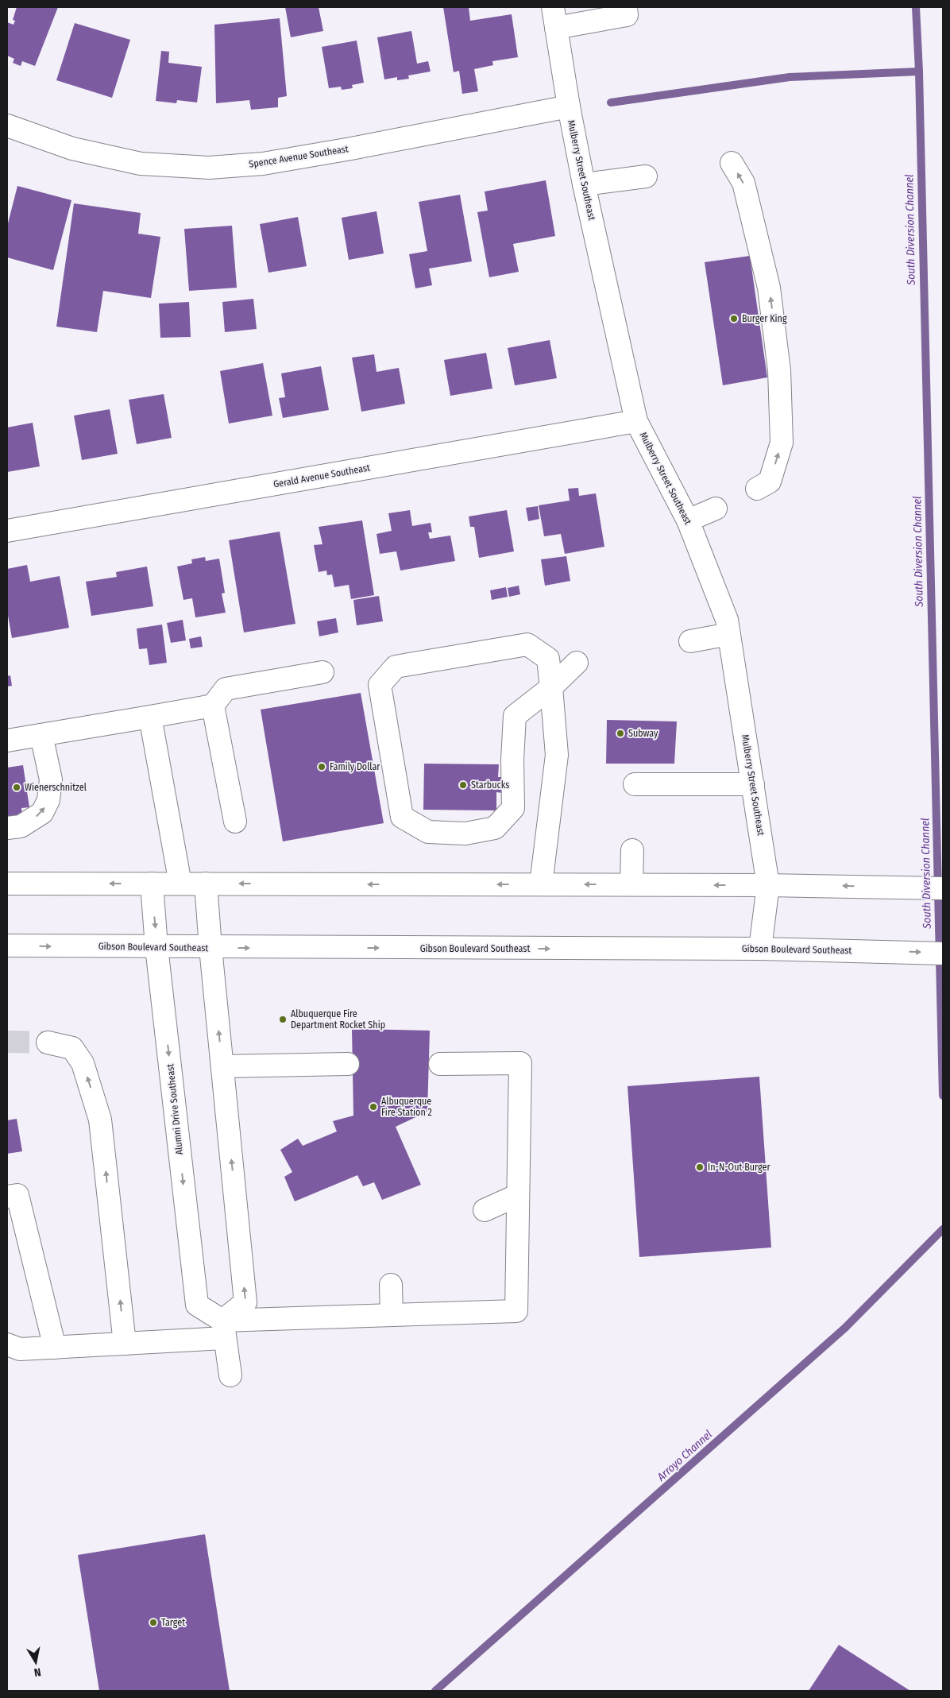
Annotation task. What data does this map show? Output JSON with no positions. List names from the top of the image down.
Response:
{
  "streets": {
    "street": [
      "Spence Avenue Southeast",
      "Mulberry Street Southeast",
      "Gerald Avenue Southeast",
      "Gibson Boulevard Southeast",
      "Alumni Drive Southeast"
    ]
  },
  "crossings": [
    ["Spence Avenue Southeast", "Mulberry Street Southeast"],
    ["Mulberry Street Southeast", "Gerald Avenue Southeast"],
    ["Mulberry Street Southeast", "Gibson Boulevard Southeast"],
    ["Gibson Boulevard Southeast", "Alumni Drive Southeast"]
  ],
  "water": ["South Diversion Channel", "Arroyo Channel"],
  "places": [
    "Burger King",
    "Subway",
    "Family Dollar",
    "Starbucks",
    "Wienerschnitzel",
    "Albuquerque Fire Department Rocket Ship",
    "Albuquerque Fire Station 2",
    "In-N-Out Burger",
    "Target"
  ],
  "north": "bottom"
}
